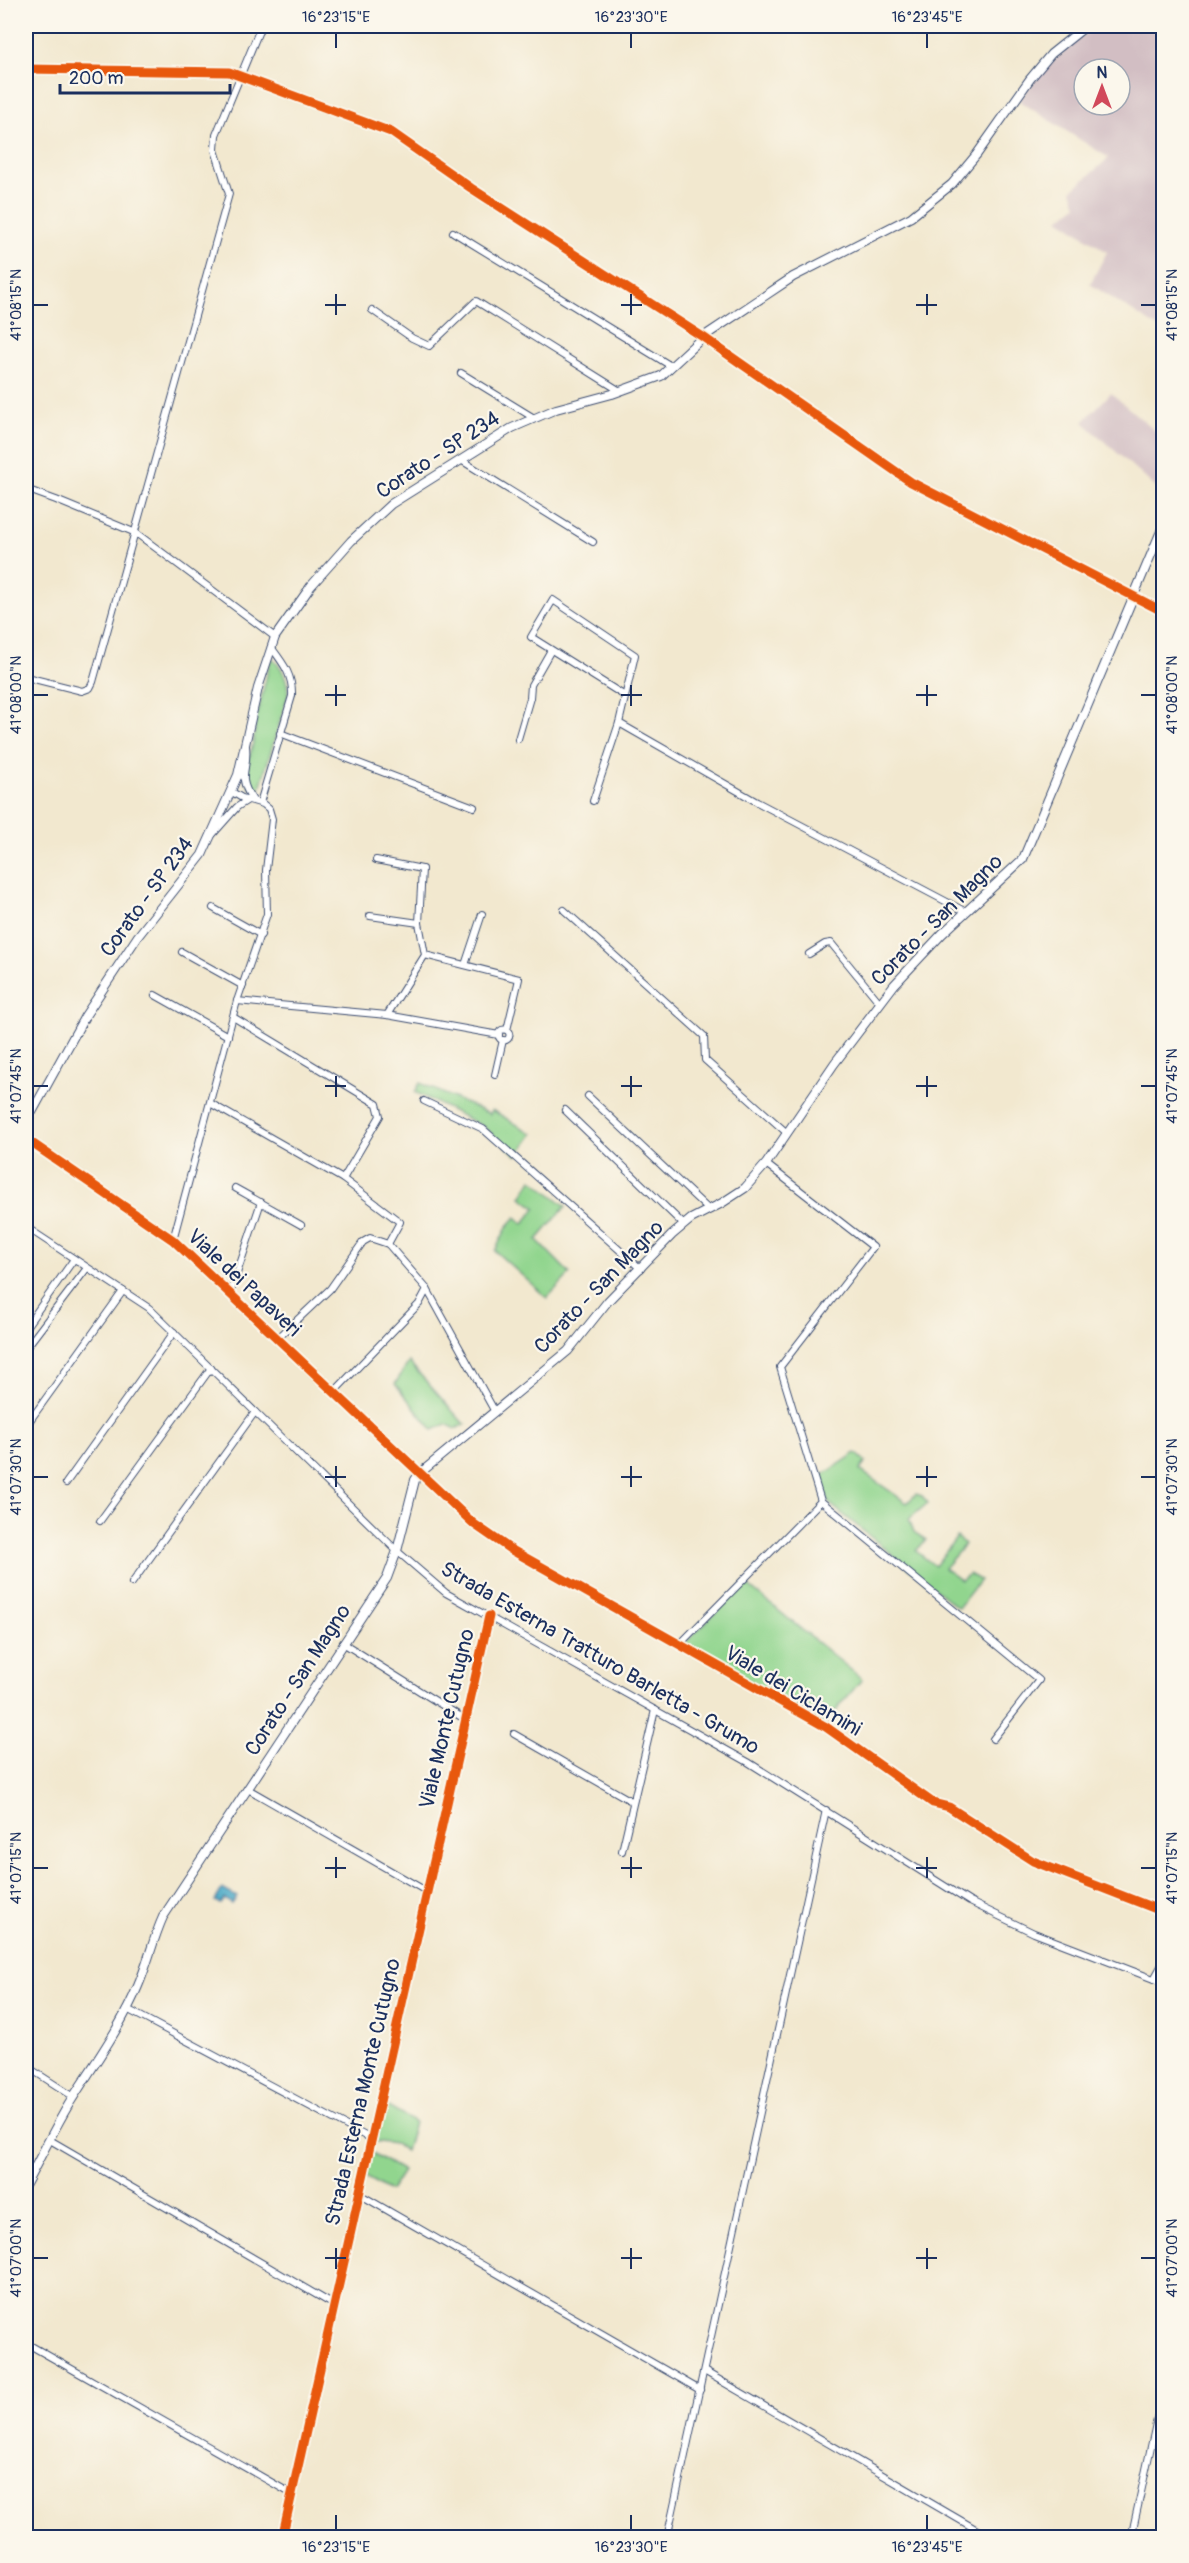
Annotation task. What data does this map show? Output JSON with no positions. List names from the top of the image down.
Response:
{
  "streets": {
    "main road": ["Corato - SP 234", "Corato - San Magno"],
    "street": [
      "Viale dei Papaveri",
      "Strada Esterna Tratturo Barletta - Grumo",
      "Viale dei Ciclamini",
      "Viale Monte Cutugno",
      "Strada Esterna Monte Cutugno"
    ]
  },
  "crossings": [
    ["Corato - San Magno", "Viale dei Papaveri"],
    ["Corato - San Magno", "Strada Esterna Tratturo Barletta - Grumo"],
    ["Corato - San Magno", "Viale dei Ciclamini"],
    ["Viale dei Papaveri", "Viale dei Ciclamini"],
    ["Strada Esterna Tratturo Barletta - Grumo", "Viale Monte Cutugno"],
    ["Viale Monte Cutugno", "Strada Esterna Monte Cutugno"]
  ],
  "scale_bar": "200 m",
  "north": "top",
  "coordinates": [
    "16°23'15\"E",
    "16°23'30\"E",
    "16°23'45\"E",
    "41°08'15\"N",
    "41°08'00\"N",
    "41°07'45\"N",
    "41°07'30\"N",
    "41°07'15\"N",
    "41°07'00\"N"
  ]
}
